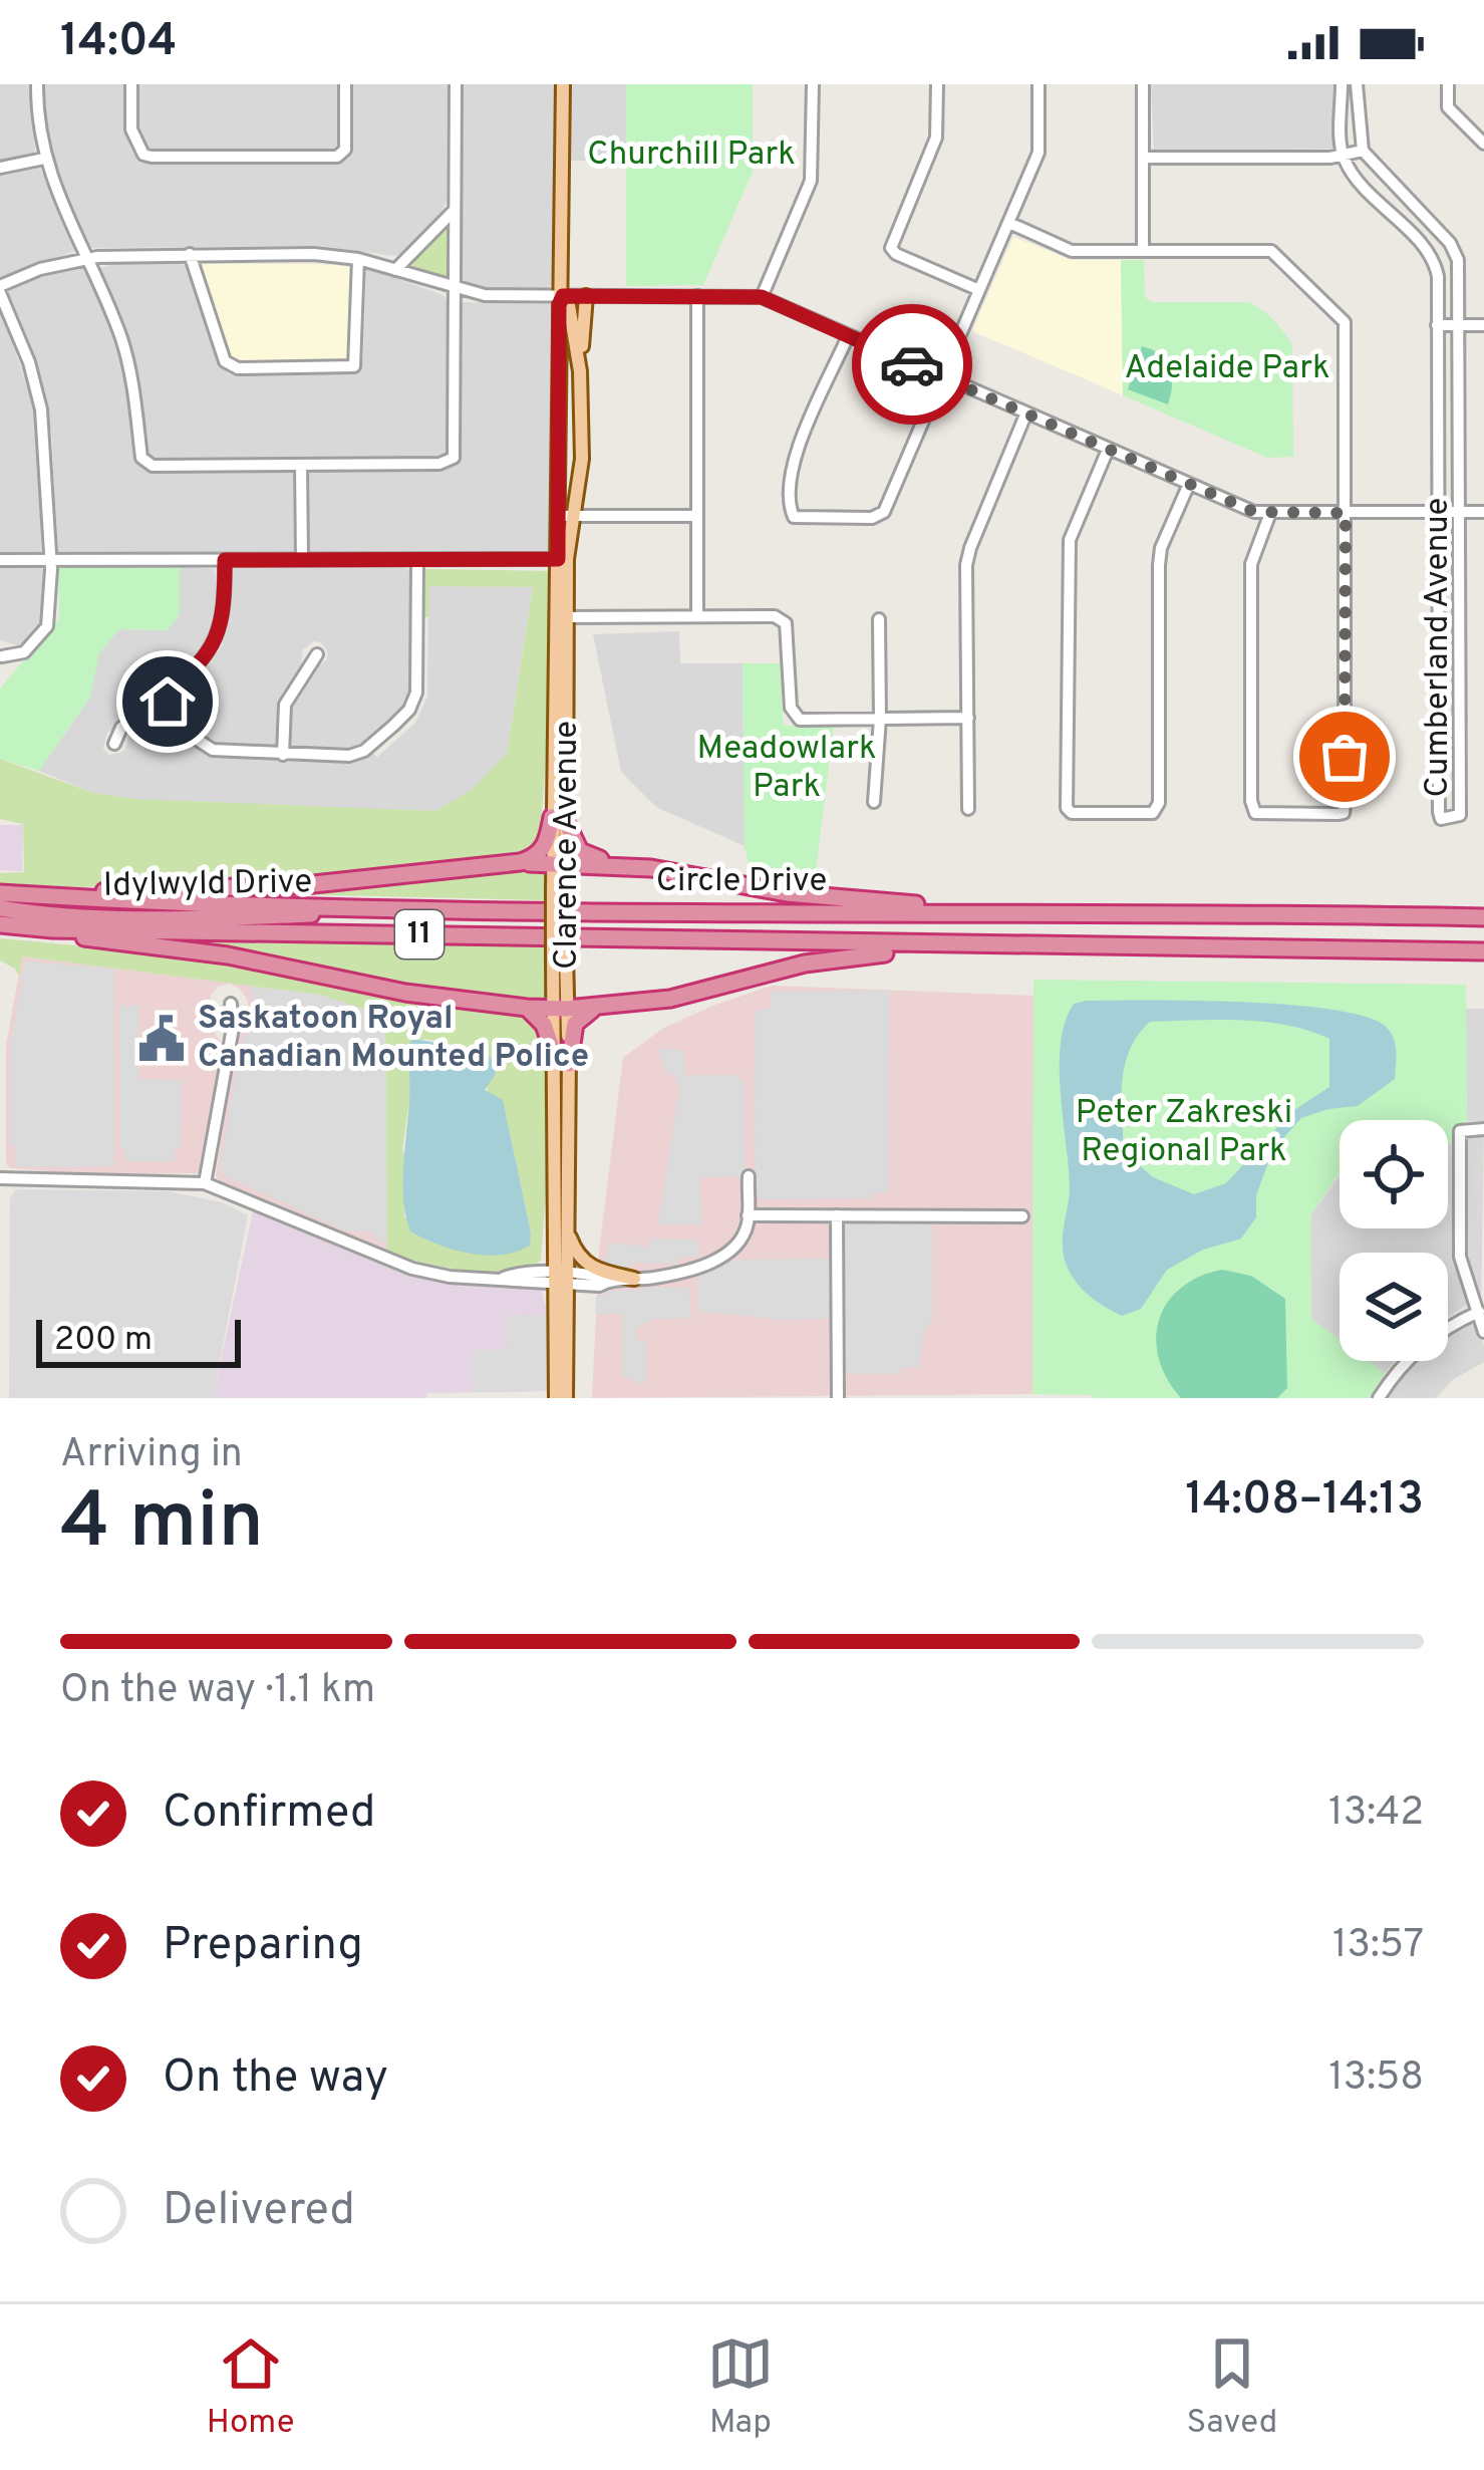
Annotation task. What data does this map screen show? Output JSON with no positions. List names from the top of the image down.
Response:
{
  "streets": {
    "highway": ["Circle Drive", "Idylwyld Drive", "11"],
    "main road": ["Clarence Avenue"],
    "street": ["Cumberland Avenue"]
  },
  "crossings": [
    ["Circle Drive", "Idylwyld Drive"]
  ],
  "parks": [
    "Churchill Park",
    "Adelaide Park",
    "Meadowlark Park",
    "Peter Zakreski Regional Park"
  ],
  "places": {
    "public building": ["Saskatoon Royal Canadian Mounted Police"]
  },
  "scale_bar": "200 m",
  "page": {
    "status": "14:04",
    "scale": "200 m",
    "heading": ["4 min", "Arriving in", "14:08–14:13"],
    "bar": "On the way · 1.1 km",
    "list": [
      ["Confirmed", "13:42"],
      ["Preparing", "13:57"],
      ["On the way", "13:58"],
      "Delivered"
    ],
    "tabs": ["Home", "Map", "Saved"]
  }
}
